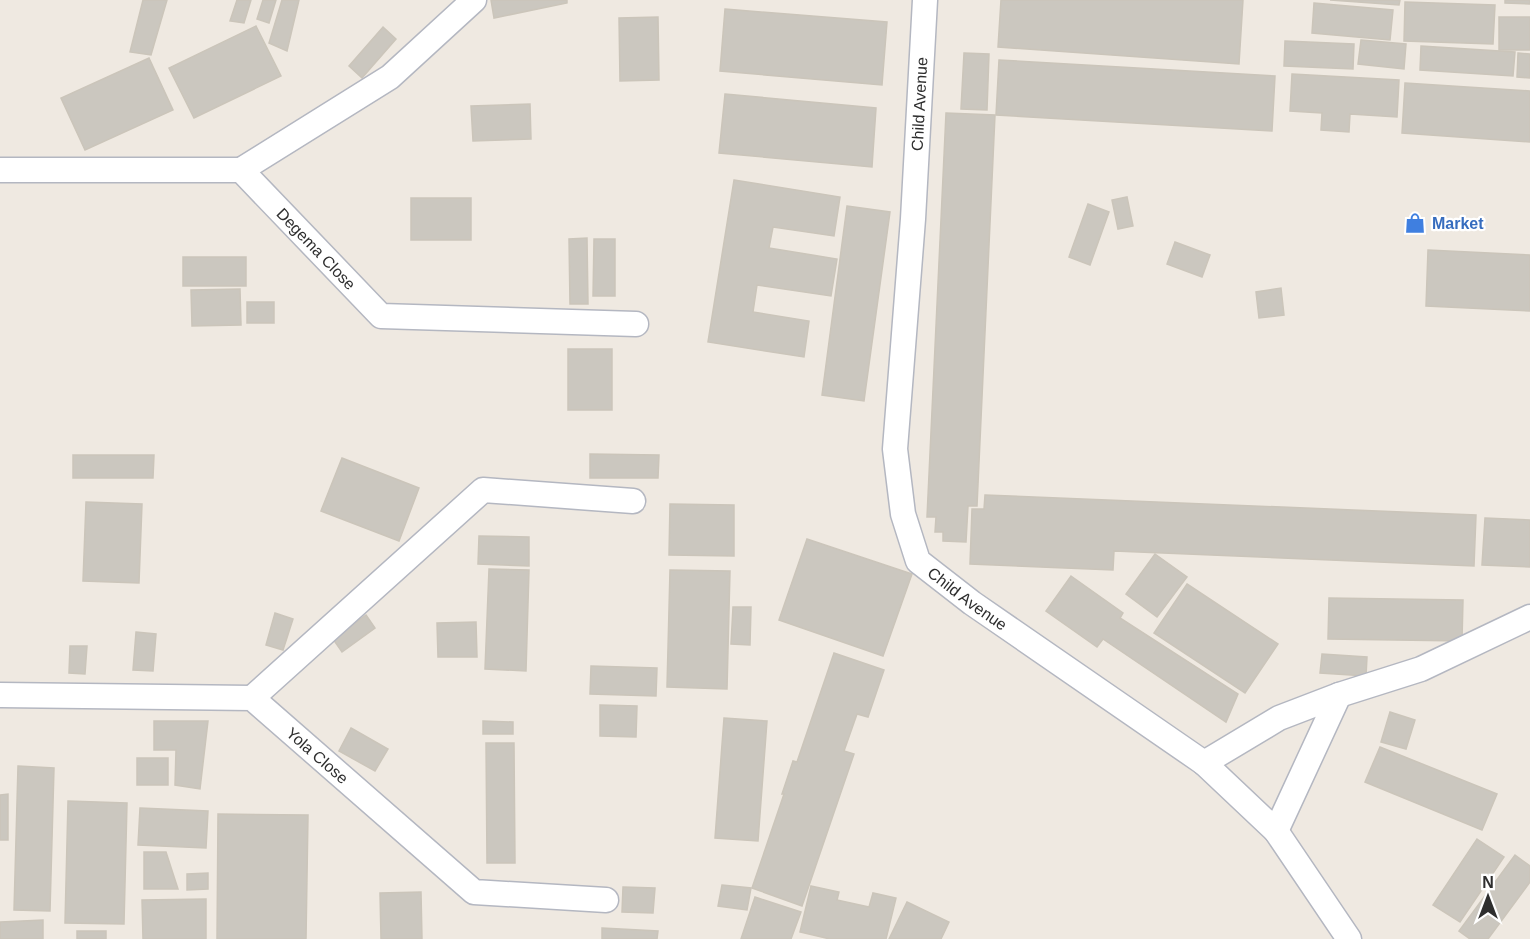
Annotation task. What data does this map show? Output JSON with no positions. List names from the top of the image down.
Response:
{
  "streets": {
    "street": ["Child Avenue", "Degema Close", "Yola Close"]
  },
  "places": {
    "shop": ["Market"]
  },
  "north": "top"
}
